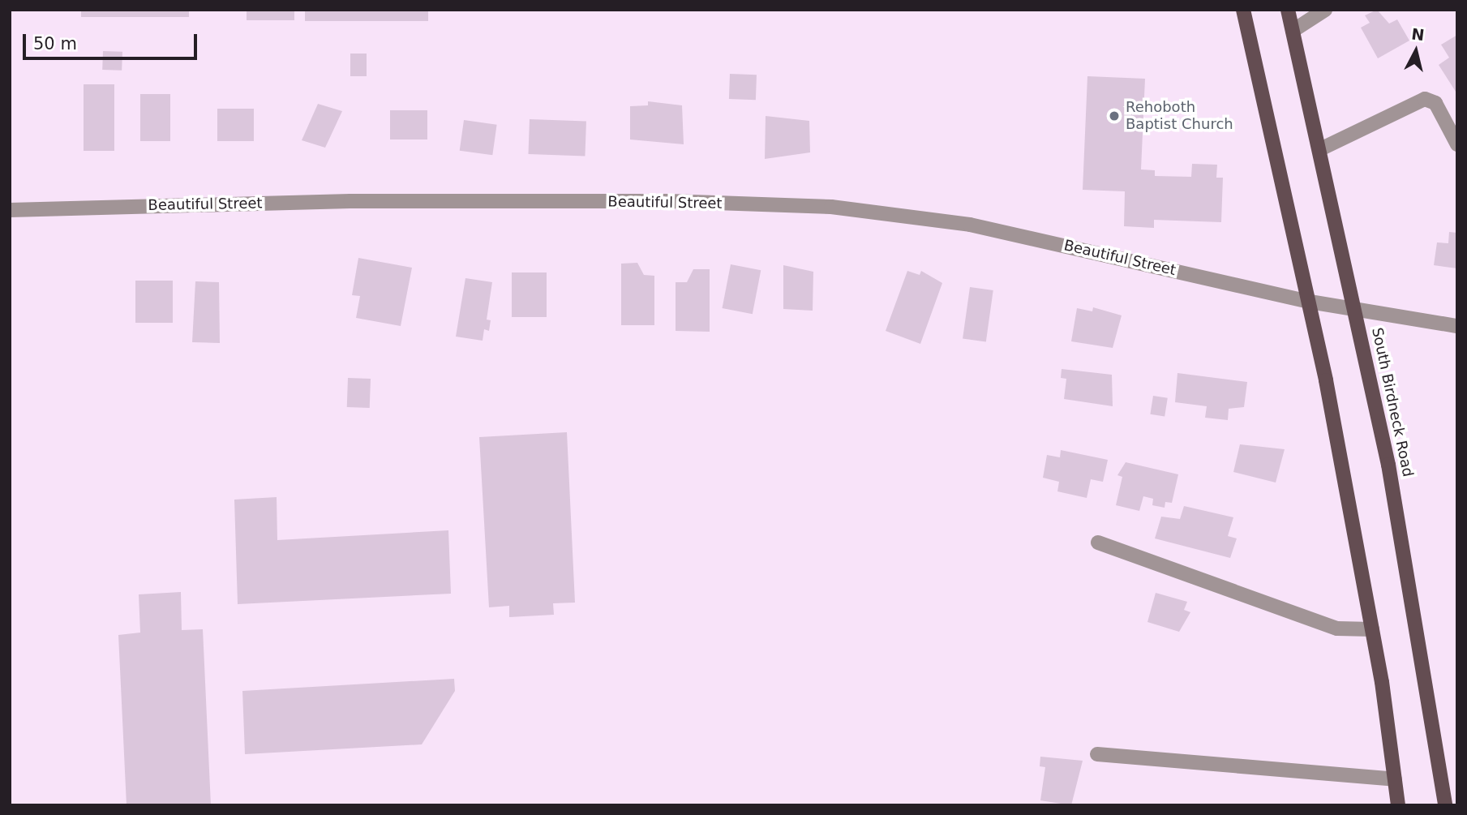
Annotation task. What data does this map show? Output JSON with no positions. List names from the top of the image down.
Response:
{
  "streets": {
    "main road": ["South Birdneck Road"],
    "street": ["Beautiful Street"]
  },
  "crossings": [
    ["Beautiful Street", "South Birdneck Road"]
  ],
  "places": ["Rehoboth Baptist Church"],
  "scale_bar": "50 m",
  "north": "top"
}
